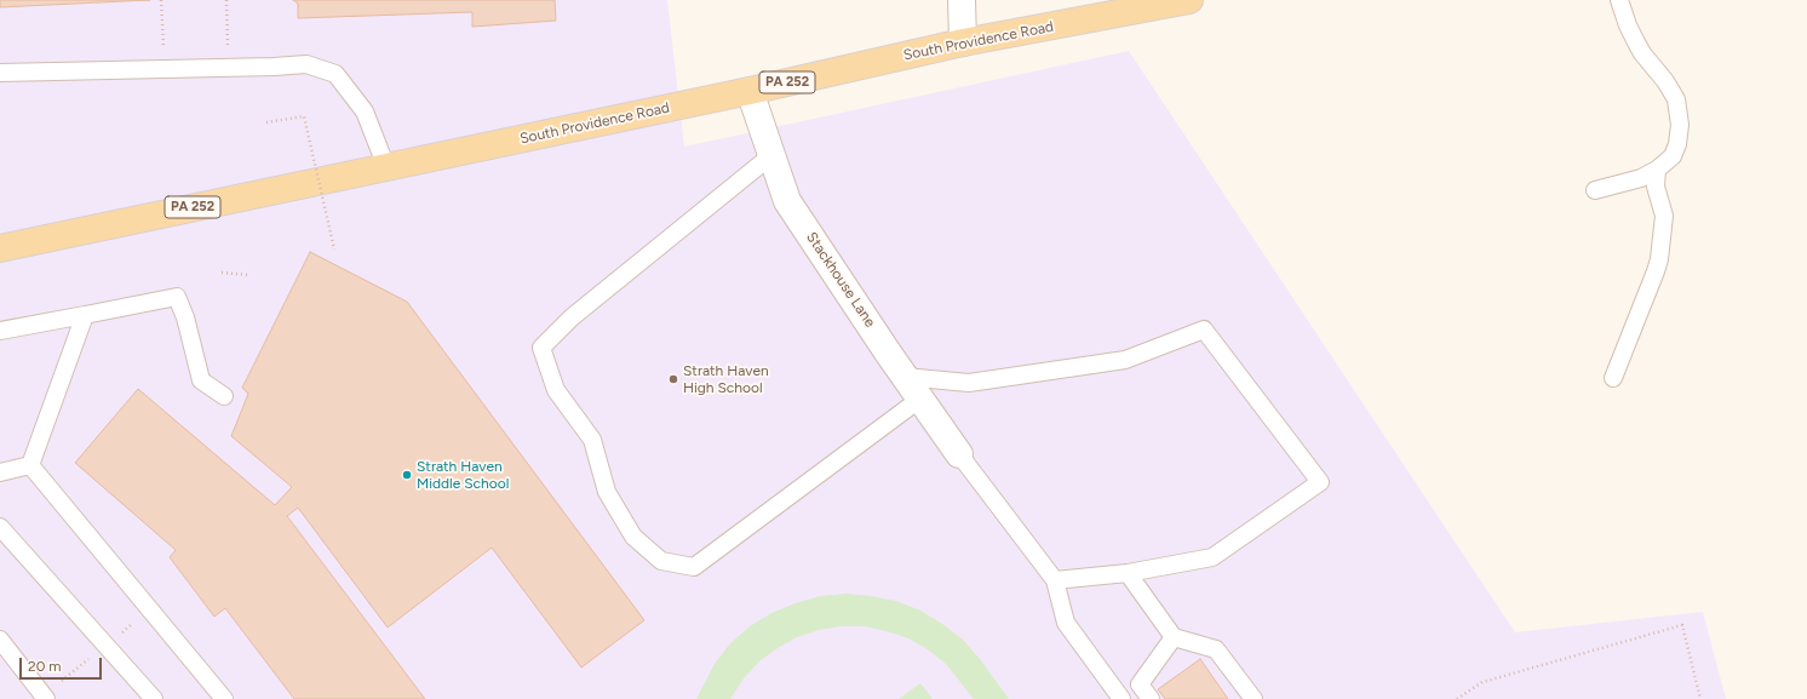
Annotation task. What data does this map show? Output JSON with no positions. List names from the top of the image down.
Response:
{
  "streets": {
    "main road": ["South Providence Road", "PA 252"],
    "street": ["Stackhouse Lane"]
  },
  "crossings": [
    ["South Providence Road", "Stackhouse Lane"]
  ],
  "places": ["Strath Haven High School", "Strath Haven Middle School"],
  "scale_bar": "20 m"
}
